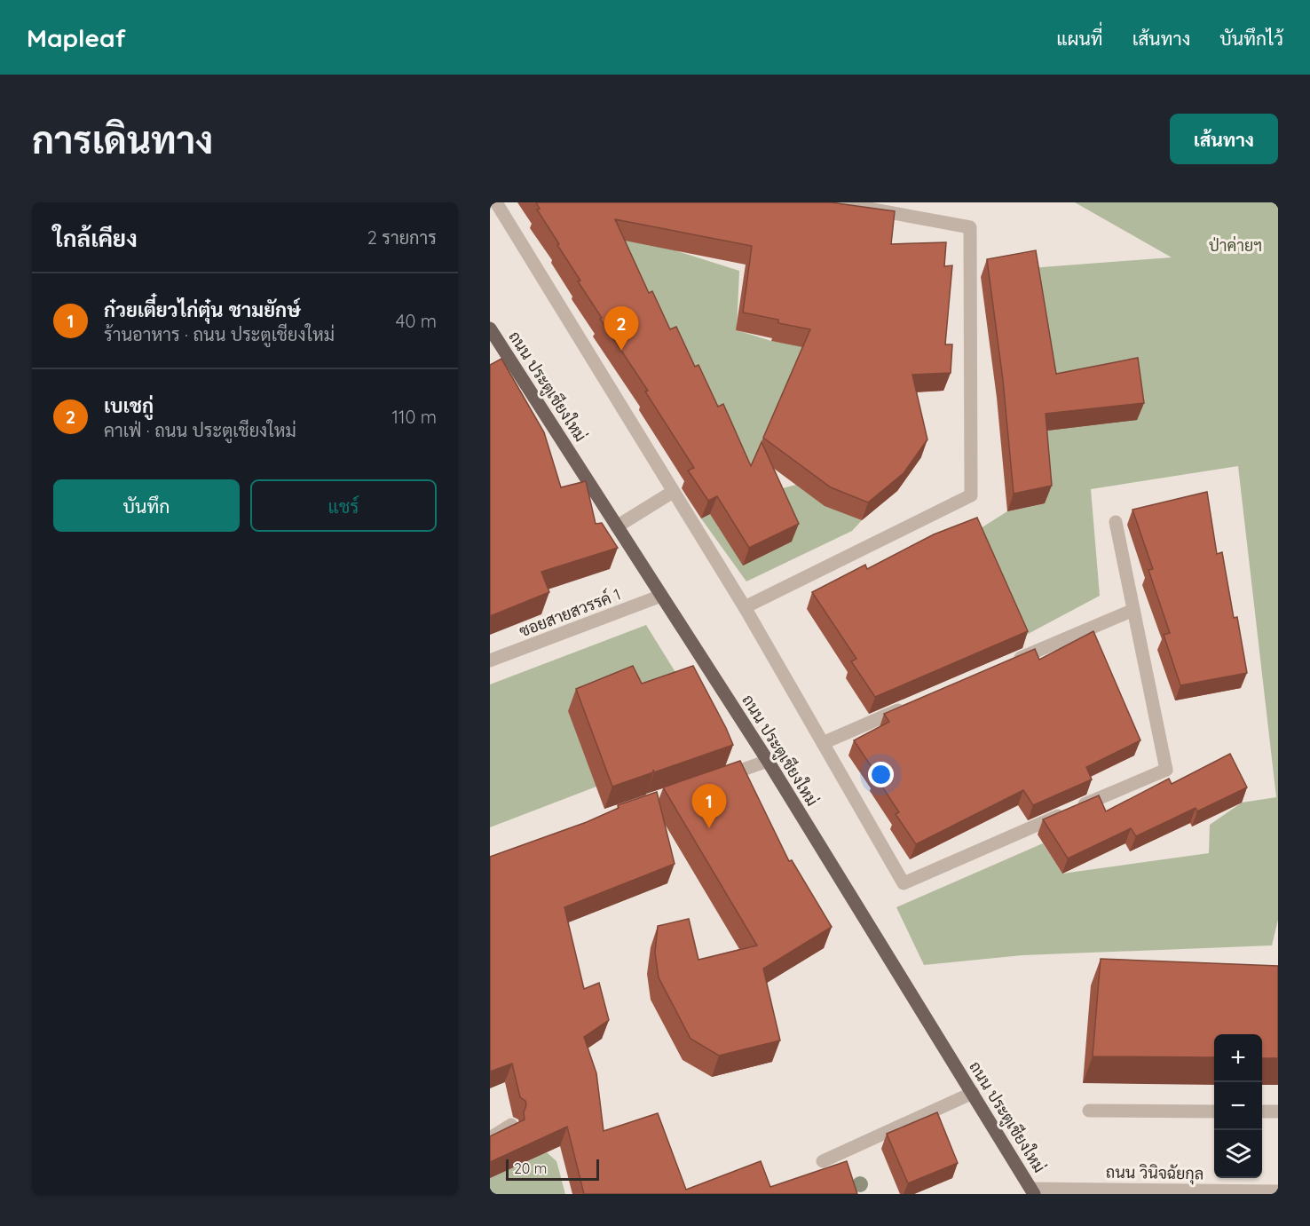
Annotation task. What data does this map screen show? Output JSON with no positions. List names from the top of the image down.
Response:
{
  "streets": {
    "main road": ["ถนน ประตูเชียงใหม่"],
    "street": ["ซอยสายสวรรค์ 1", "ถนน วินิจฉัยกุล"]
  },
  "crossings": [
    ["ถนน ประตูเชียงใหม่", "ซอยสายสวรรค์ 1"],
    ["ถนน ประตูเชียงใหม่", "ถนน วินิจฉัยกุล"]
  ],
  "parks": ["ป่าค่ายฯ"],
  "scale_bar": "20 m",
  "page": {
    "header": "Mapleaf",
    "nav": ["แผนที่", "เส้นทาง", "บันทึกไว้"],
    "title": "การเดินทาง",
    "buttons": [
      "เส้นทาง",
      ["บันทึก", "แชร์"]
    ],
    "heading": ["ใกล้เคียง", "2 รายการ"],
    "list": [
      {
        "mark": "1",
        "name": "ก๋วยเตี๋ยวไก่ตุ๋น ชามยักษ์",
        "note": "ร้านอาหาร · ถนน ประตูเชียงใหม่",
        "value": "40 m"
      },
      {
        "mark": "2",
        "name": "เบเชกู่",
        "note": "คาเฟ่ · ถนน ประตูเชียงใหม่",
        "value": "110 m"
      }
    ],
    "pins": ["2", "1"],
    "map_buttons": ["+", "−"],
    "scale": "20 m"
  }
}
